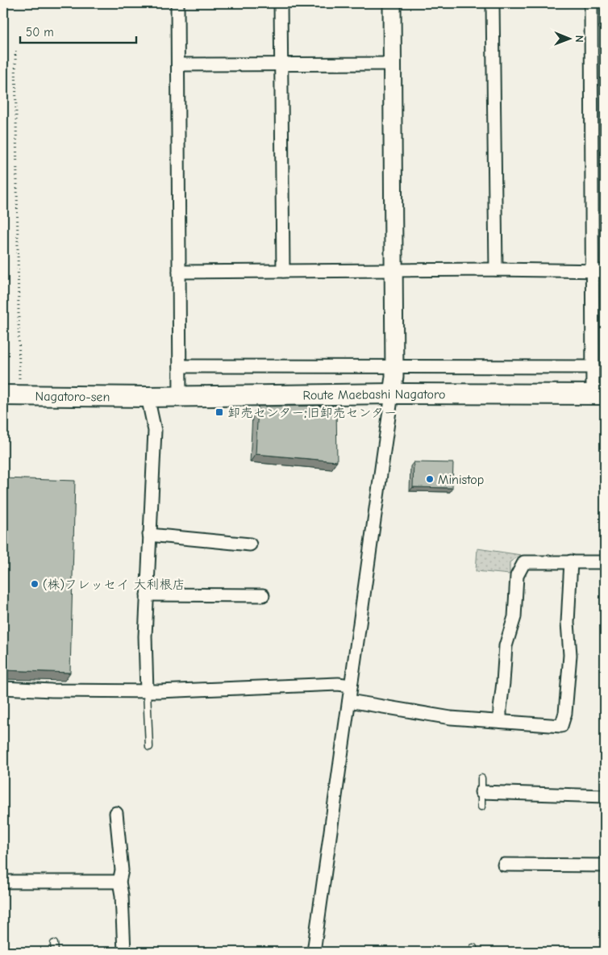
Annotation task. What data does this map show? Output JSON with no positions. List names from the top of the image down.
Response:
{
  "streets": {
    "main road": ["Route Maebashi Nagatoro", "Nagatoro-sen"]
  },
  "crossings": [
    ["Route Maebashi Nagatoro", "Nagatoro-sen"]
  ],
  "places": {
    "transit": ["卸売センター;旧卸売センター"],
    "other": ["Ministop", "(株)フレッセイ 大利根店"]
  },
  "scale_bar": "50 m",
  "north": "right"
}
